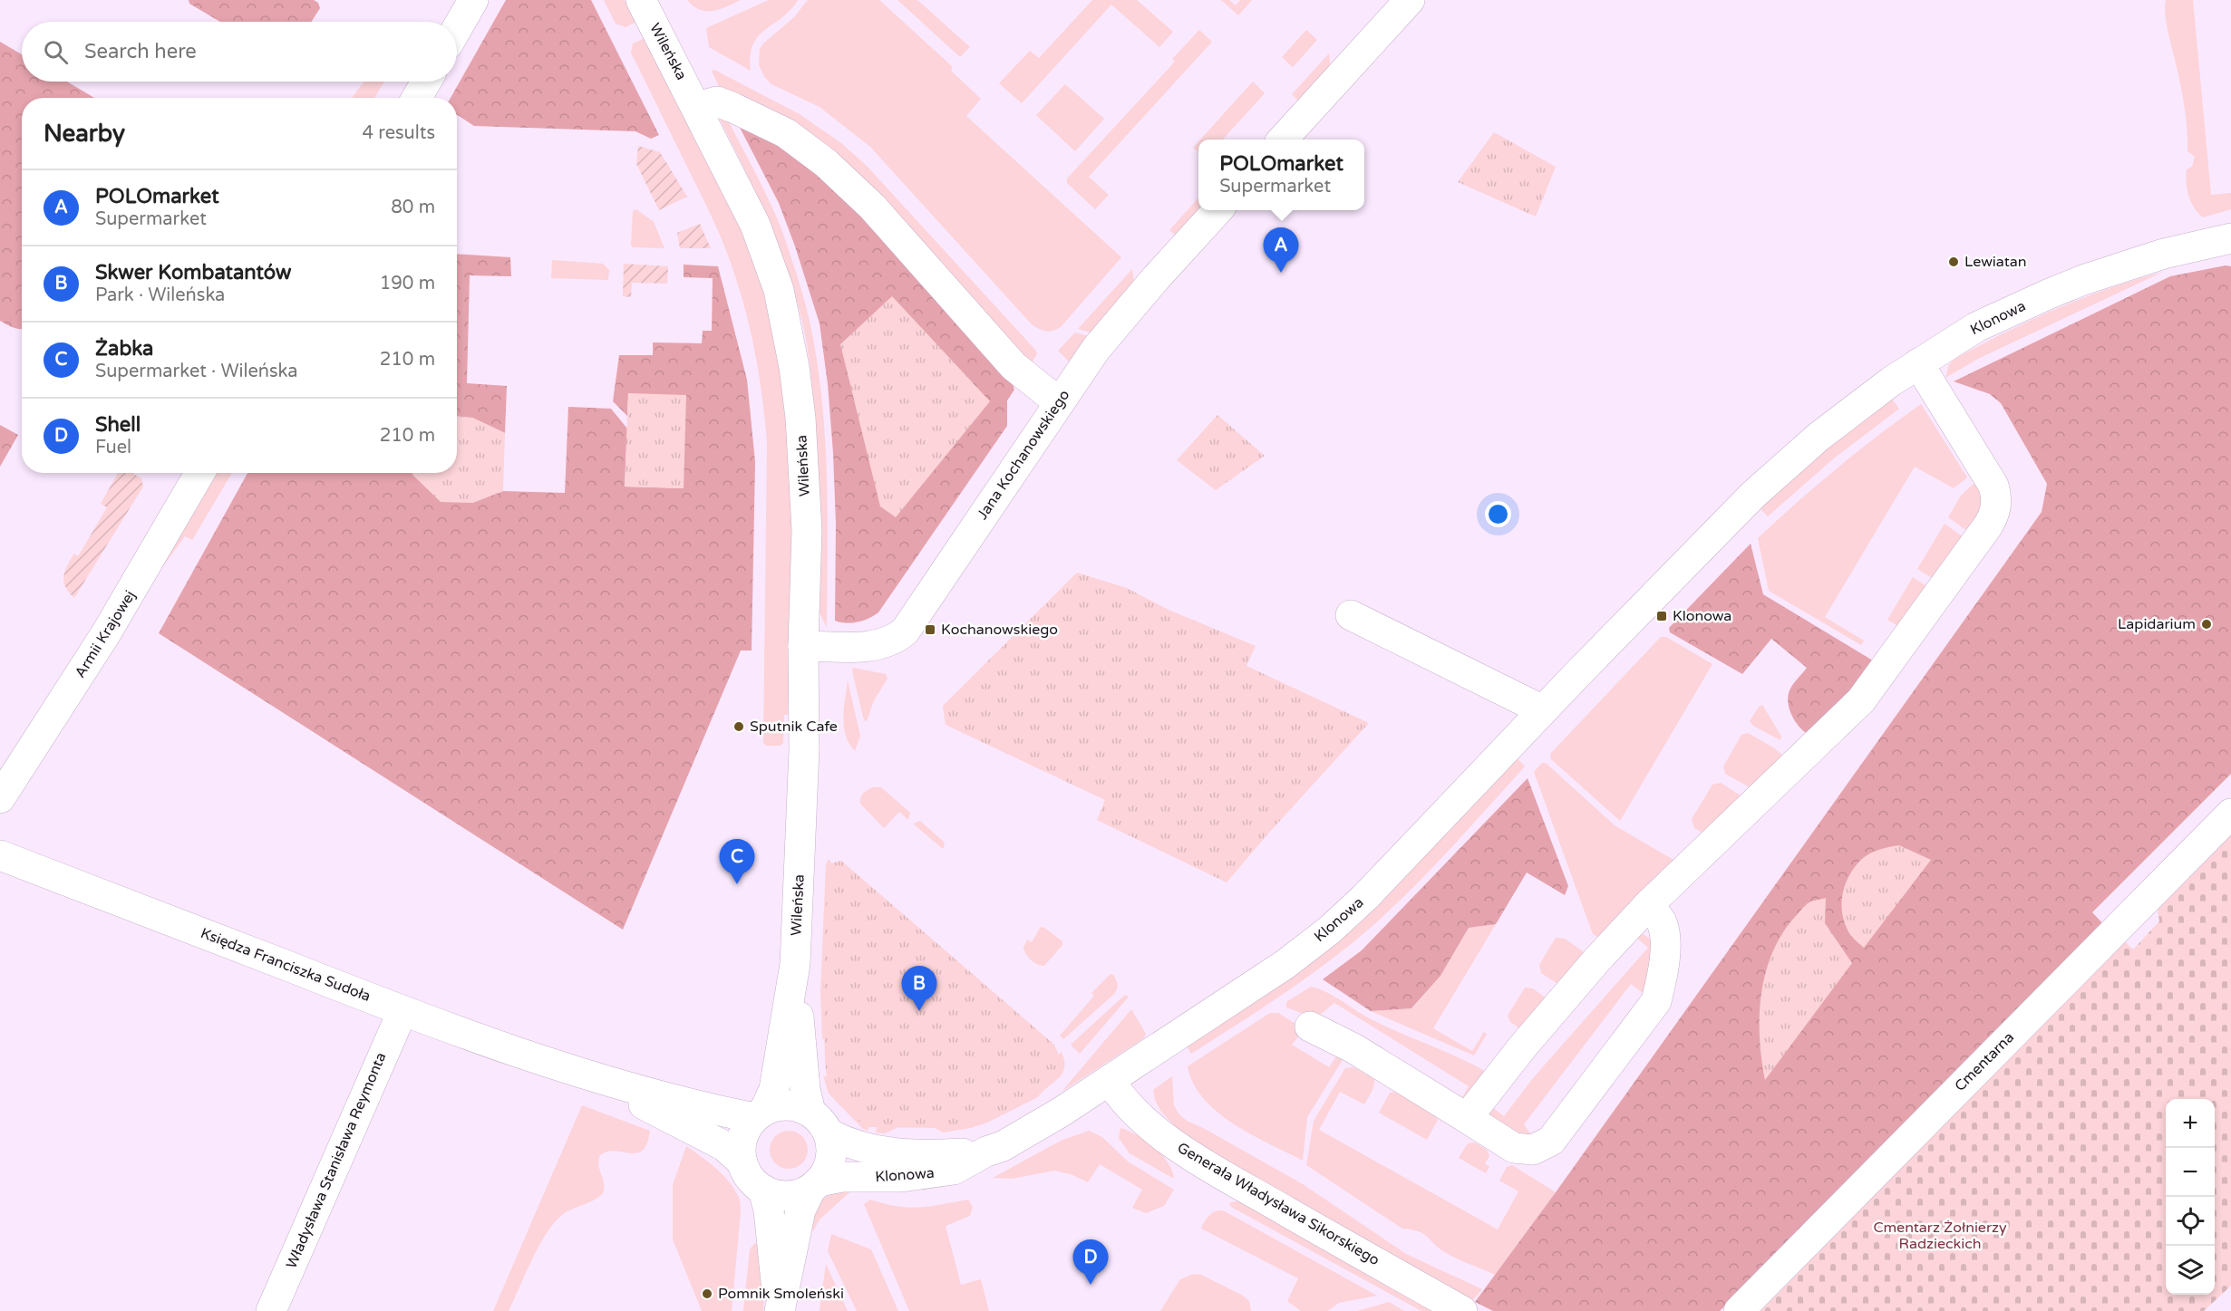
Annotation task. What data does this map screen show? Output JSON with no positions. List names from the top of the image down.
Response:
{
  "streets": {
    "street": [
      "Wileńska",
      "Klonowa",
      "Jana Kochanowskiego",
      "Armii Krajowej",
      "Księdza Franciszka Sudoła",
      "Cmentarna",
      "Władysława Stanisława Reymonta",
      "Generała Władysława Sikorskiego"
    ]
  },
  "crossings": [
    ["Wileńska", "Klonowa"],
    ["Wileńska", "Jana Kochanowskiego"],
    ["Wileńska", "Księdza Franciszka Sudoła"],
    ["Klonowa", "Księdza Franciszka Sudoła"],
    ["Klonowa", "Generała Władysława Sikorskiego"],
    ["Księdza Franciszka Sudoła", "Władysława Stanisława Reymonta"]
  ],
  "parks": ["Cmentarz Żołnierzy Radzieckich"],
  "places": {
    "other": [
      "Lewiatan",
      "Lapidarium",
      "Sputnik Cafe",
      "Pomnik Smoleński"
    ],
    "transit": ["Klonowa", "Kochanowskiego"]
  },
  "page": {
    "search": "Search here",
    "heading": ["Nearby", "4 results"],
    "popup": ["POLOmarket", "Supermarket"],
    "list": [
      {
        "mark": "A",
        "name": "POLOmarket",
        "note": "Supermarket",
        "value": "80 m"
      },
      {
        "mark": "B",
        "name": "Skwer Kombatantów",
        "note": "Park · Wileńska",
        "value": "190 m"
      },
      {
        "mark": "C",
        "name": "Żabka",
        "note": "Supermarket · Wileńska",
        "value": "210 m"
      },
      {
        "mark": "D",
        "name": "Shell",
        "note": "Fuel",
        "value": "210 m"
      }
    ],
    "pins": [
      "A",
      "C",
      "B",
      "D"
    ],
    "map_buttons": ["+", "−"]
  }
}
